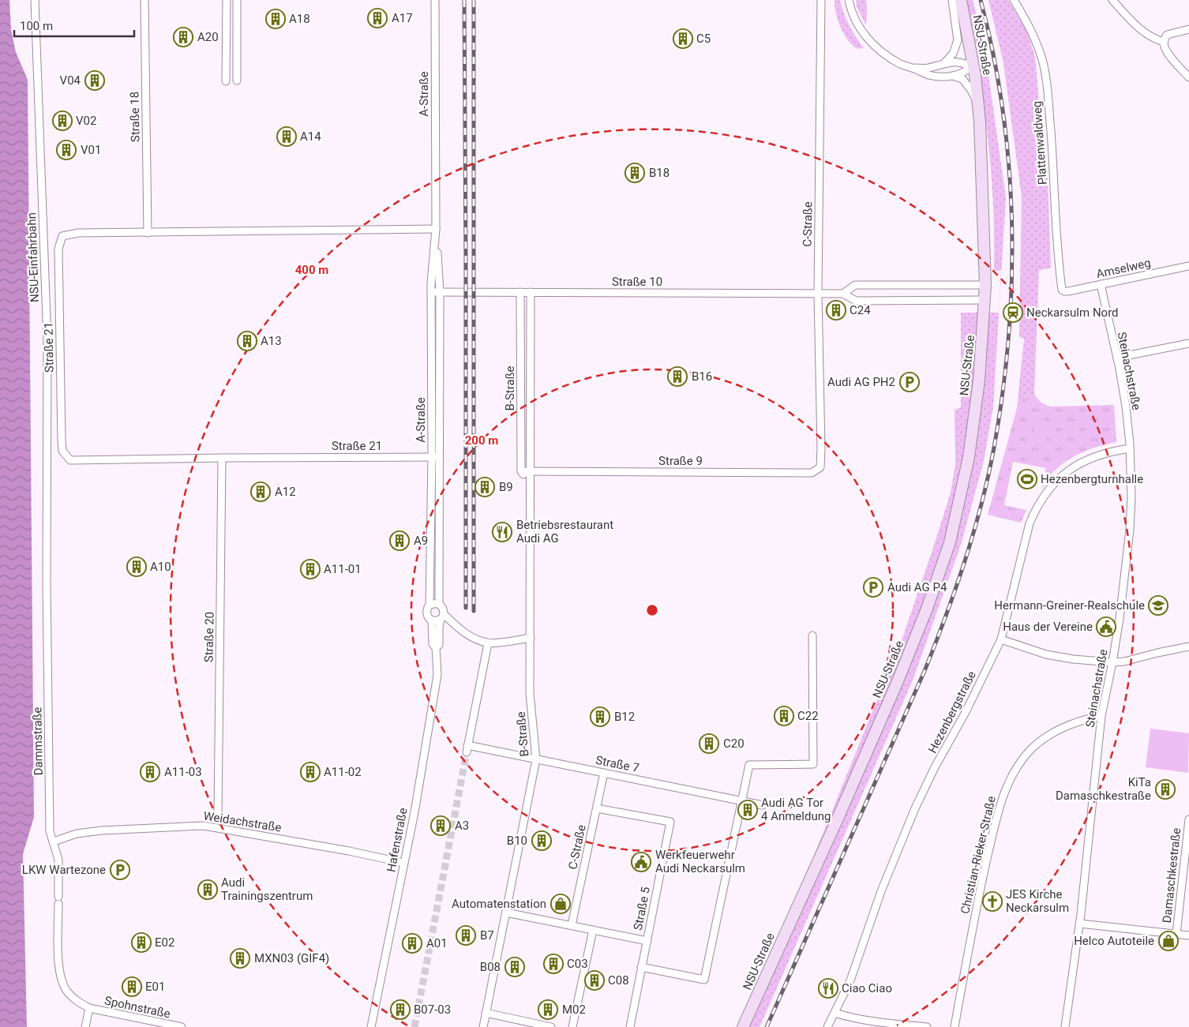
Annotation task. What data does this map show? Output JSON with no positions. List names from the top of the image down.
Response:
{
  "streets": {
    "main road": ["NSU-Straße"],
    "street": [
      "A-Straße",
      "Straße 18",
      "Plattenwaldweg",
      "C-Straße",
      "NSU-Einfahrbahn",
      "Amselweg",
      "Straße 10",
      "Straße 21",
      "Steinachstraße",
      "B-Straße",
      "Straße 9",
      "Straße 20",
      "Hezenbergstraße",
      "Dammstraße",
      "Straße 7",
      "Weidachstraße",
      "Hafenstraße",
      "Christian-Rieker-Straße",
      "Damaschkestraße",
      "Straße 5",
      "Spohnstraße"
    ]
  },
  "crossings": [
    ["A-Straße", "Straße 10"],
    ["A-Straße", "Straße 21"],
    ["A-Straße", "Hafenstraße"],
    ["Straße 18", "Straße 21"],
    ["Plattenwaldweg", "Amselweg"],
    ["C-Straße", "Straße 10"],
    ["C-Straße", "Straße 9"],
    ["C-Straße", "Straße 7"],
    ["C-Straße", "Straße 5"],
    ["NSU-Einfahrbahn", "Dammstraße"],
    ["Amselweg", "Steinachstraße"],
    ["Straße 10", "B-Straße"],
    ["Straße 21", "Straße 20"],
    ["Steinachstraße", "Hezenbergstraße"],
    ["Steinachstraße", "Christian-Rieker-Straße"],
    ["B-Straße", "Straße 9"],
    ["B-Straße", "Straße 7"],
    ["Dammstraße", "Weidachstraße"],
    ["Dammstraße", "Spohnstraße"],
    ["Weidachstraße", "Hafenstraße"]
  ],
  "places": {
    "building": [
      "A17",
      "A18",
      "A20",
      "C5",
      "V04",
      "V02",
      "A14",
      "V01",
      "B18",
      "C24",
      "A13",
      "B16",
      "B9",
      "A12",
      "A9",
      "A10",
      "A11-01",
      "C22",
      "B12",
      "C20",
      "A11-03",
      "A11-02",
      "KiTa Damaschkestraße",
      "Audi AG Tor 4 Anmeldung",
      "A3",
      "B10",
      "Audi Trainingszentrum",
      "B7",
      "E02",
      "A01",
      "MXN03 (GIF4)",
      "C03",
      "B08",
      "C08",
      "E01",
      "B07-03",
      "M02"
    ],
    "station": ["Neckarsulm Nord"],
    "parking": ["Audi AG PH2", "Audi AG P4", "LKW Wartezone"],
    "sports": ["Hezenbergturnhalle"],
    "restaurant": ["Betriebsrestaurant Audi AG", "Ciao Ciao"],
    "school or university": ["Hermann-Greiner-Realschule"],
    "public building": ["Haus der Vereine", "Werkfeuerwehr Audi Neckarsulm"],
    "church": ["JES Kirche Neckarsulm"],
    "shop": ["Automatenstation", "Helco Autoteile"]
  },
  "scale_bar": "100 m",
  "rings": ["400 m", "200 m"]
}
